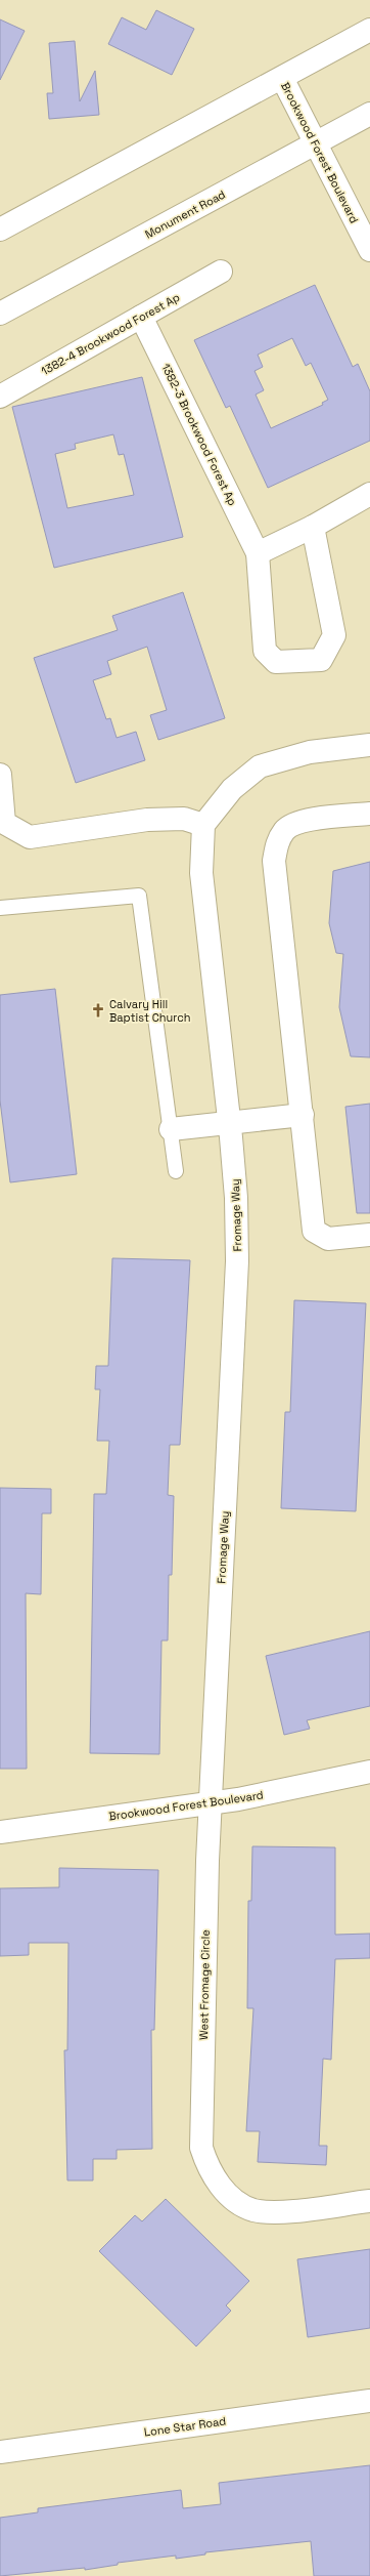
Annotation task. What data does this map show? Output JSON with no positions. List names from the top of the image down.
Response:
{
  "streets": {
    "street": [
      "Brookwood Forest Boulevard",
      "Monument Road",
      "1382-4 Brookwood Forest Ap",
      "1382-3 Brookwood Forest Ap",
      "Fromage Way",
      "West Fromage Circle",
      "Lone Star Road"
    ]
  },
  "crossings": [
    ["Brookwood Forest Boulevard", "Monument Road"],
    ["Brookwood Forest Boulevard", "Fromage Way"],
    ["Brookwood Forest Boulevard", "West Fromage Circle"],
    ["1382-4 Brookwood Forest Ap", "1382-3 Brookwood Forest Ap"],
    ["Fromage Way", "West Fromage Circle"]
  ],
  "places": {
    "church": ["Calvary Hill Baptist Church"]
  }
}
